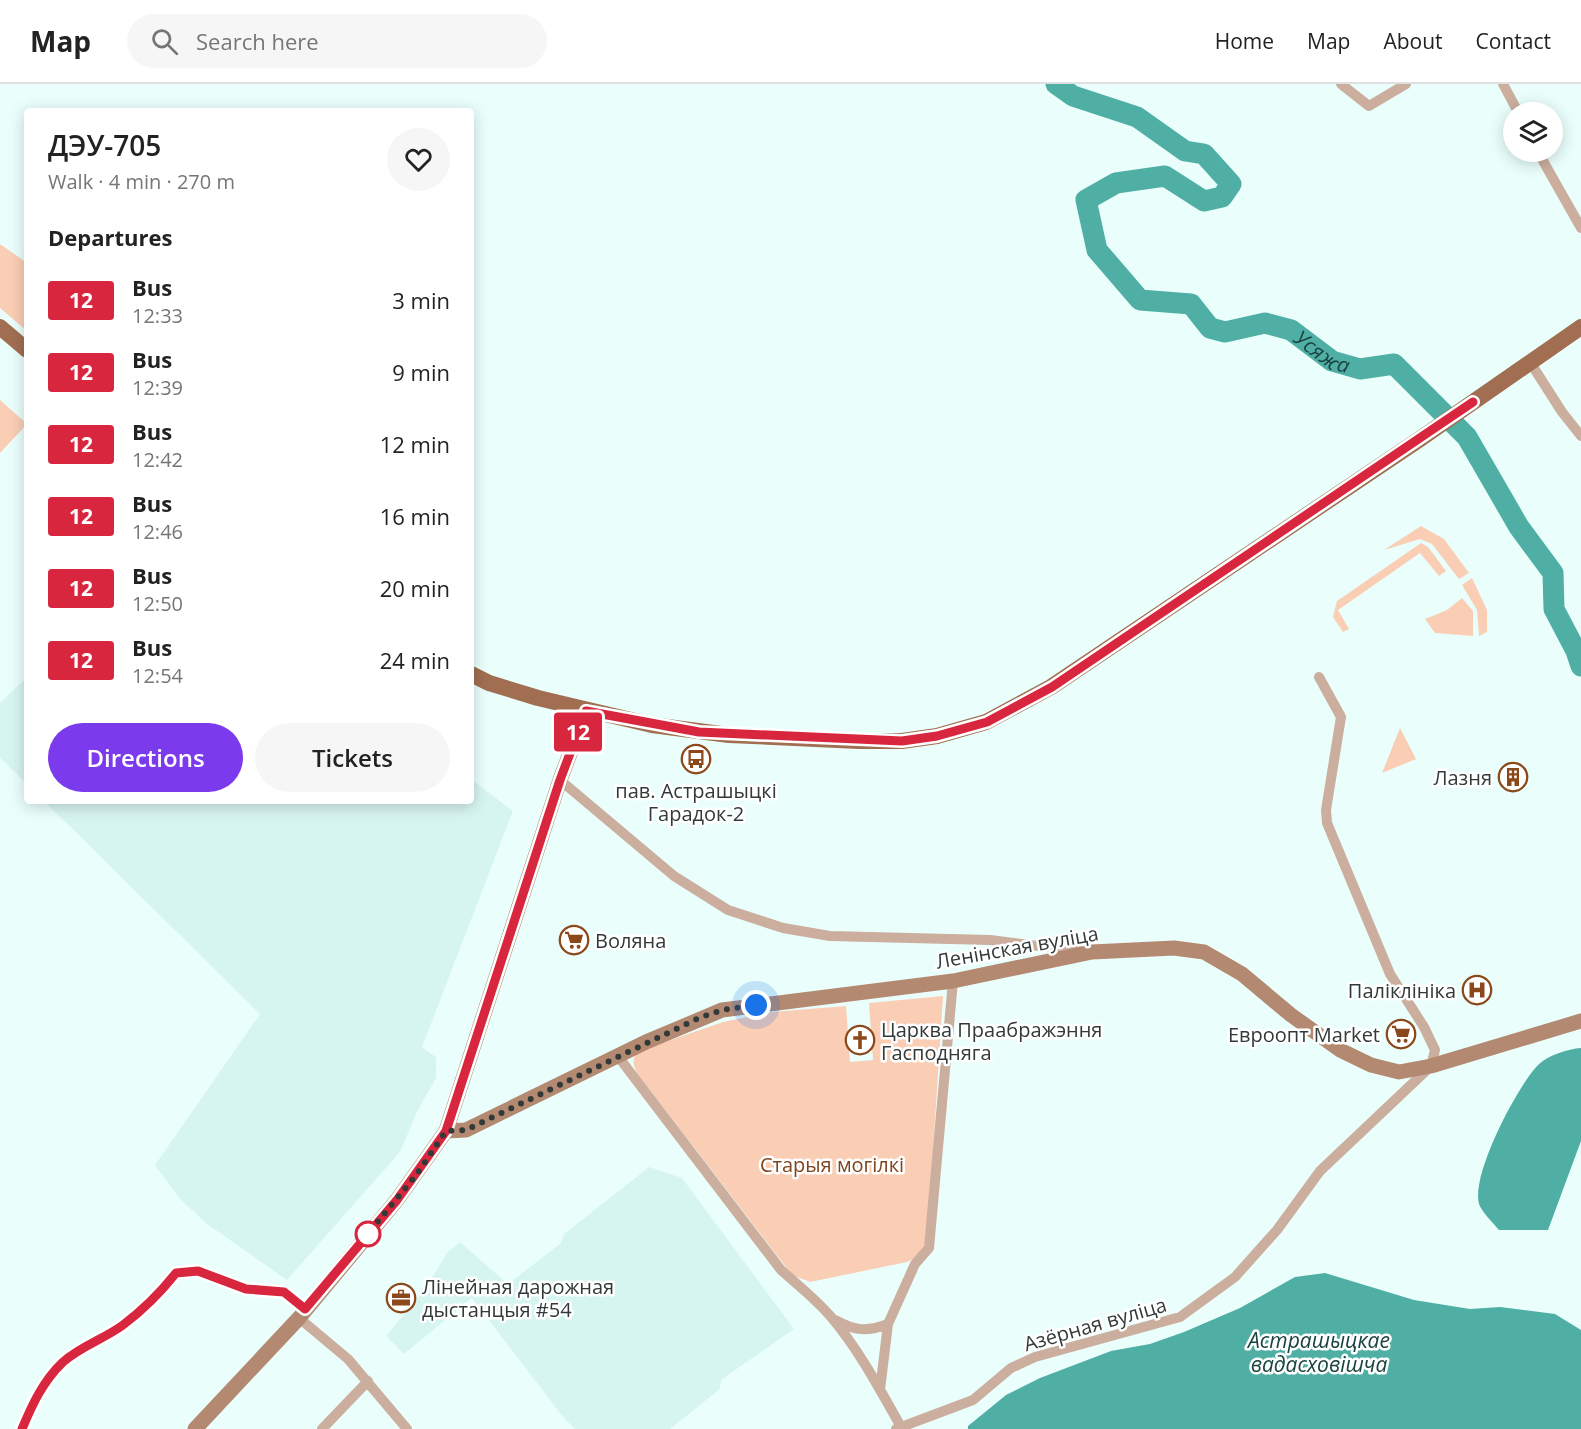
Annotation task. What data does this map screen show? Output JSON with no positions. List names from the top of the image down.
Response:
{
  "streets": {
    "street": ["Ленінская вуліца", "Азёрная вуліца"]
  },
  "crossings": [
    ["Ленінская вуліца", "Азёрная вуліца"]
  ],
  "water": ["Усяжа", "Астрашыцкае вадасховішча"],
  "parks": ["Старыя могілкі"],
  "places": {
    "bus stop": ["пав. Астрашыцкі Гарадок-2"],
    "building": ["Лазня"],
    "supermarket": ["Воляна", "Евроопт Market"],
    "hospital": ["Паліклініка"],
    "church": ["Царква Праабражэння Гасподняга"],
    "office": ["Лінейная дарожная дыстанцыя #54"]
  },
  "lines": ["bus line 12"],
  "page": {
    "header": "Map",
    "search": "Search here",
    "nav": [
      "Home",
      "Map",
      "About",
      "Contact"
    ],
    "on_map": "12",
    "heading": [
      ["ДЭУ-705", "Walk · 4 min · 270 m"],
      "Departures"
    ],
    "list": [
      {
        "mark": "12",
        "name": "Bus",
        "note": "12:33",
        "value": "3 min"
      },
      {
        "mark": "12",
        "name": "Bus",
        "note": "12:39",
        "value": "9 min"
      },
      {
        "mark": "12",
        "name": "Bus",
        "note": "12:42",
        "value": "12 min"
      },
      {
        "mark": "12",
        "name": "Bus",
        "note": "12:46",
        "value": "16 min"
      },
      {
        "mark": "12",
        "name": "Bus",
        "note": "12:50",
        "value": "20 min"
      },
      {
        "mark": "12",
        "name": "Bus",
        "note": "12:54",
        "value": "24 min"
      }
    ],
    "buttons": ["Directions", "Tickets"]
  }
}
